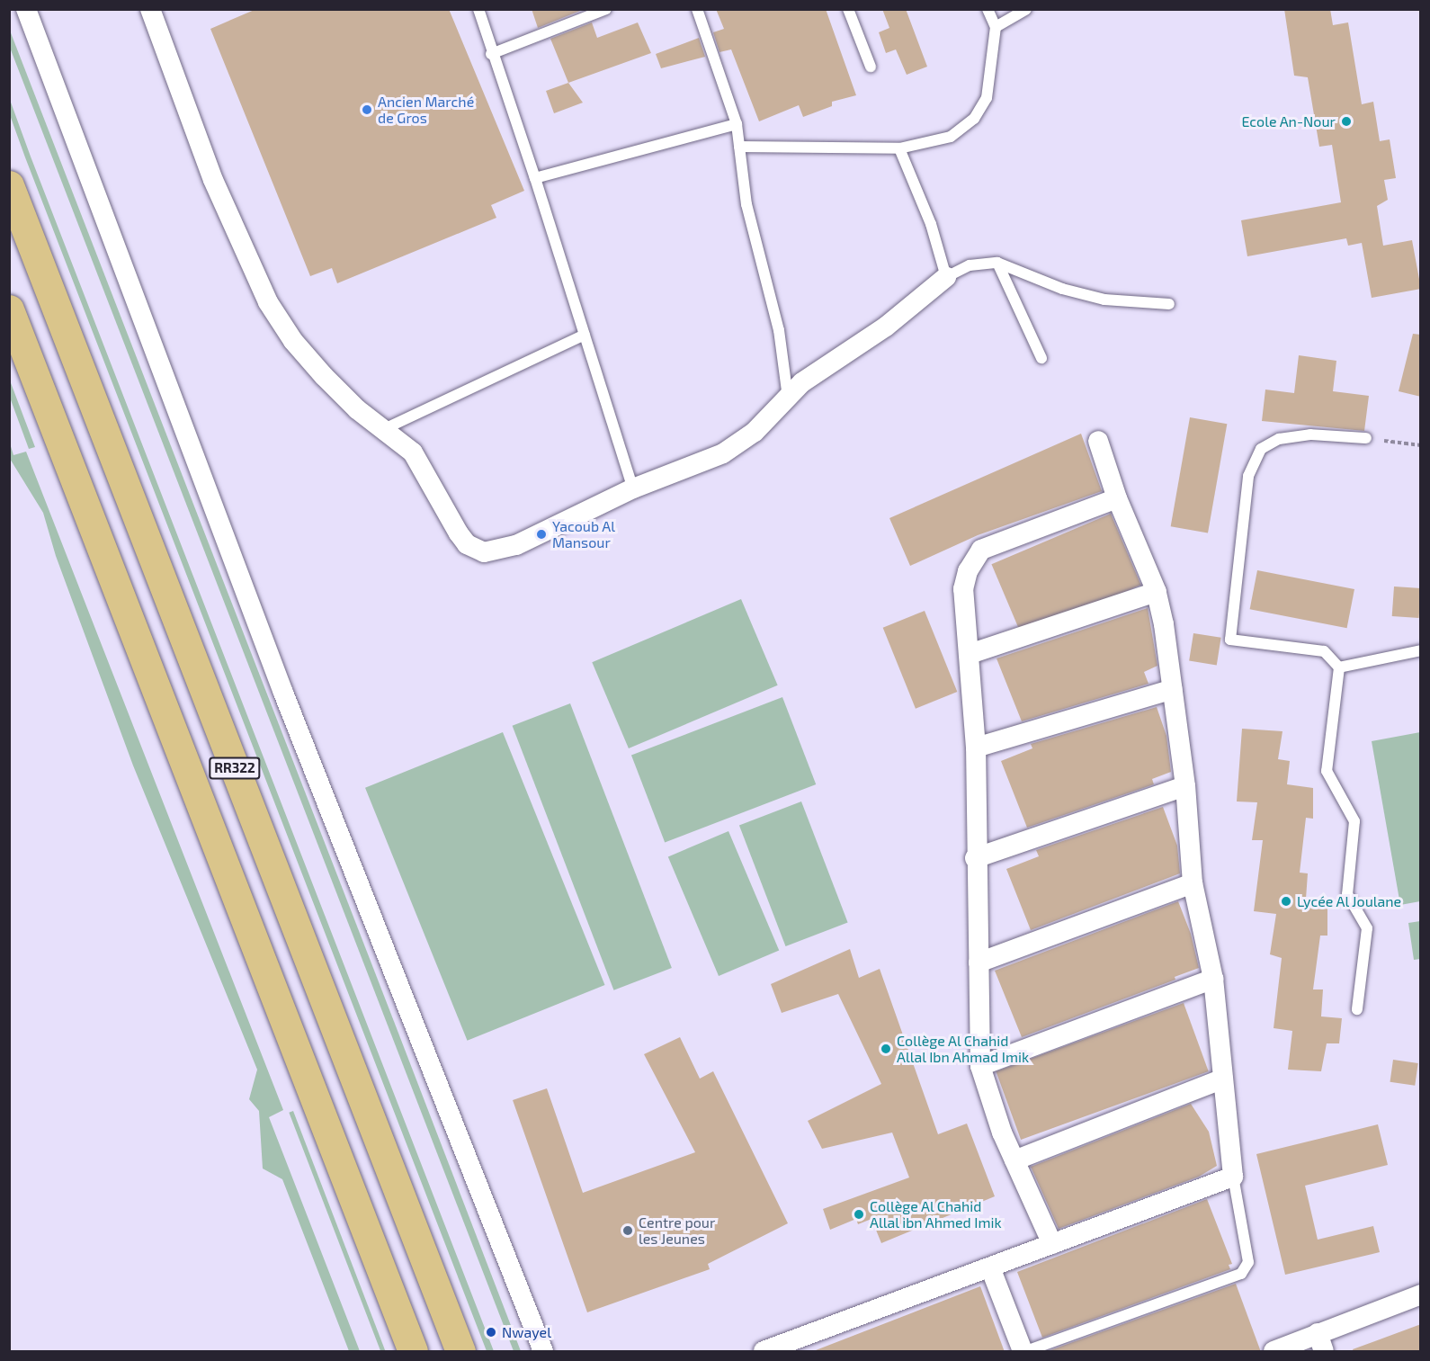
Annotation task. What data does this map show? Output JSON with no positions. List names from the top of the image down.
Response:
{
  "streets": {
    "main road": ["RR322"]
  },
  "places": [
    "Ancien Marché de Gros",
    "Ecole An-Nour",
    "Yacoub Al Mansour",
    "Lycée Al Joulane",
    "Collège Al Chahid Allal Ibn Ahmad Imik",
    "Collège Al Chahid Allal ibn Ahmed Imik",
    "Centre pour les Jeunes",
    "Nwayel"
  ]
}
